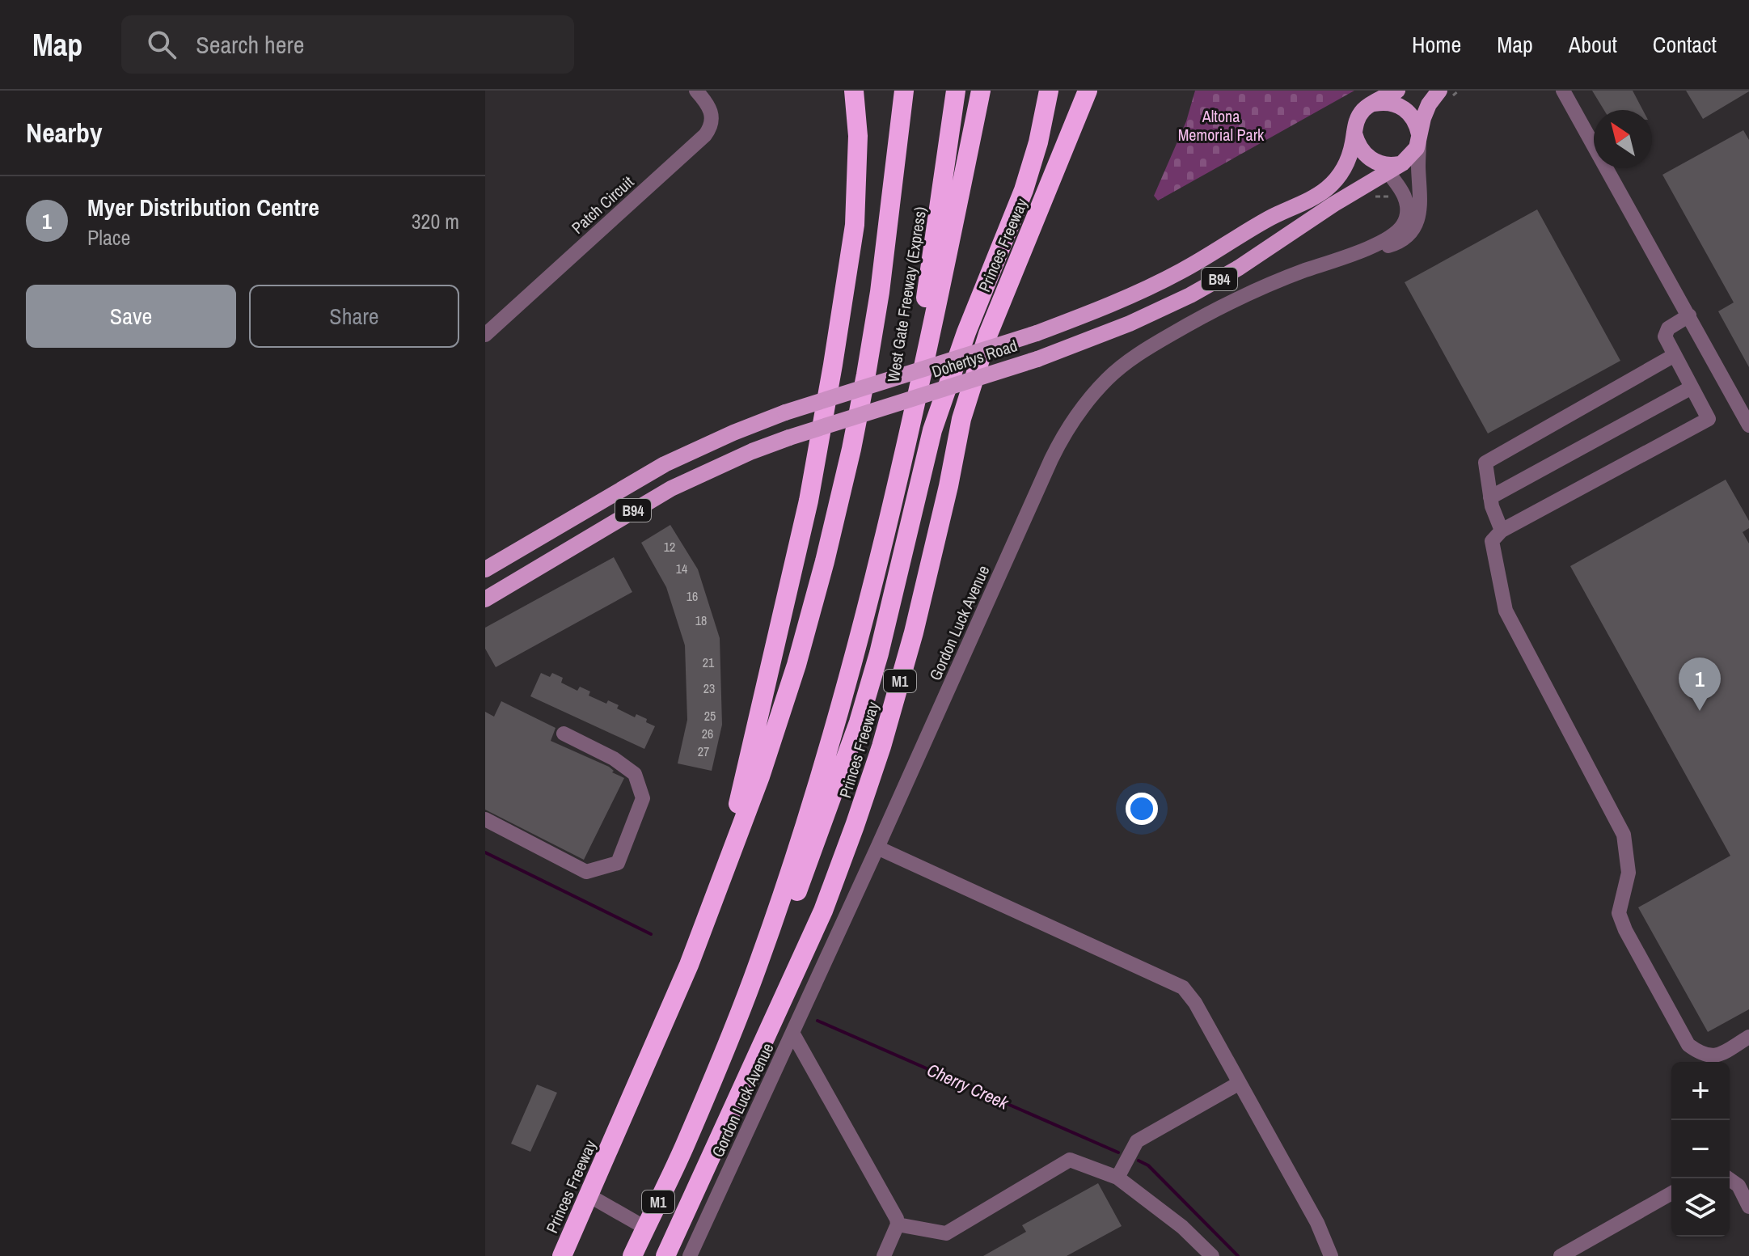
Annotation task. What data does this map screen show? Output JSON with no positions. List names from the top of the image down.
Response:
{
  "streets": {
    "highway": ["Princes Freeway", "West Gate Freeway (Express)", "M1"],
    "main road": ["B94", "Dohertys Road"],
    "street": ["Patch Circuit", "Gordon Luck Avenue"]
  },
  "crossings": [
    ["Princes Freeway", "West Gate Freeway (Express)"],
    ["Dohertys Road", "Gordon Luck Avenue"]
  ],
  "water": ["Cherry Creek"],
  "parks": ["Altona Memorial Park"],
  "house_numbers": [
    "12",
    "14",
    "16",
    "18",
    "21",
    "23",
    "25",
    "26",
    "27"
  ],
  "north": "top left",
  "page": {
    "header": "Map",
    "search": "Search here",
    "nav": [
      "Home",
      "Map",
      "About",
      "Contact"
    ],
    "heading": "Nearby",
    "list": [
      {
        "mark": "1",
        "name": "Myer Distribution Centre",
        "note": "Place",
        "value": "320 m"
      }
    ],
    "buttons": ["Save", "Share"],
    "pins": "1",
    "map_buttons": ["+", "−"]
  }
}
